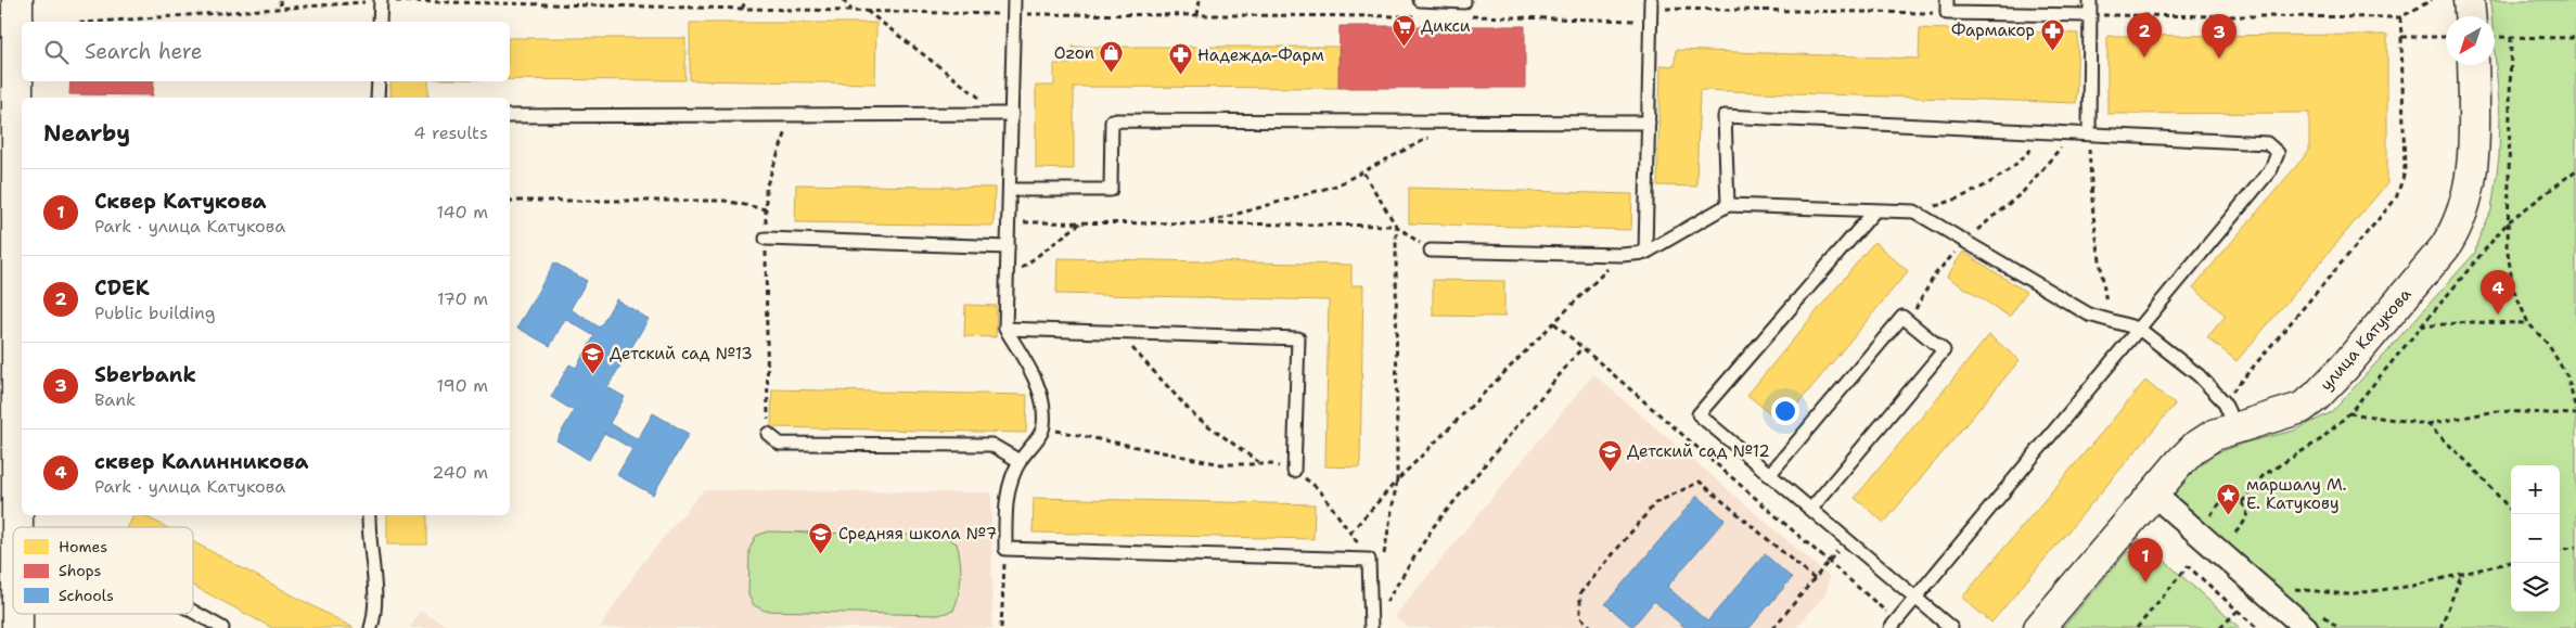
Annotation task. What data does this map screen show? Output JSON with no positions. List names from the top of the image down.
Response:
{
  "streets": {
    "street": ["улица Катукова"]
  },
  "places": {
    "supermarket": ["Дикси"],
    "pharmacy": ["Фармакор", "Надежда-Фарм"],
    "shop": ["Ozon"],
    "school or university": ["Детский сад №13", "Детский сад №12", "Средняя школа №7"],
    "place": ["маршалу М. Е. Катукову"]
  },
  "legend": ["Homes", "Shops", "Schools"],
  "north": "bottom left",
  "page": {
    "pins": [
      "2",
      "3",
      "4",
      "1"
    ],
    "search": "Search here",
    "heading": ["Nearby", "4 results"],
    "list": [
      {
        "mark": "1",
        "name": "Сквер Катукова",
        "note": "Park · улица Катукова",
        "value": "140 m"
      },
      {
        "mark": "2",
        "name": "CDEK",
        "note": "Public building",
        "value": "170 m"
      },
      {
        "mark": "3",
        "name": "Sberbank",
        "note": "Bank",
        "value": "190 m"
      },
      {
        "mark": "4",
        "name": "сквер Калинникова",
        "note": "Park · улица Катукова",
        "value": "240 m"
      }
    ],
    "map_buttons": ["+", "−"]
  }
}
